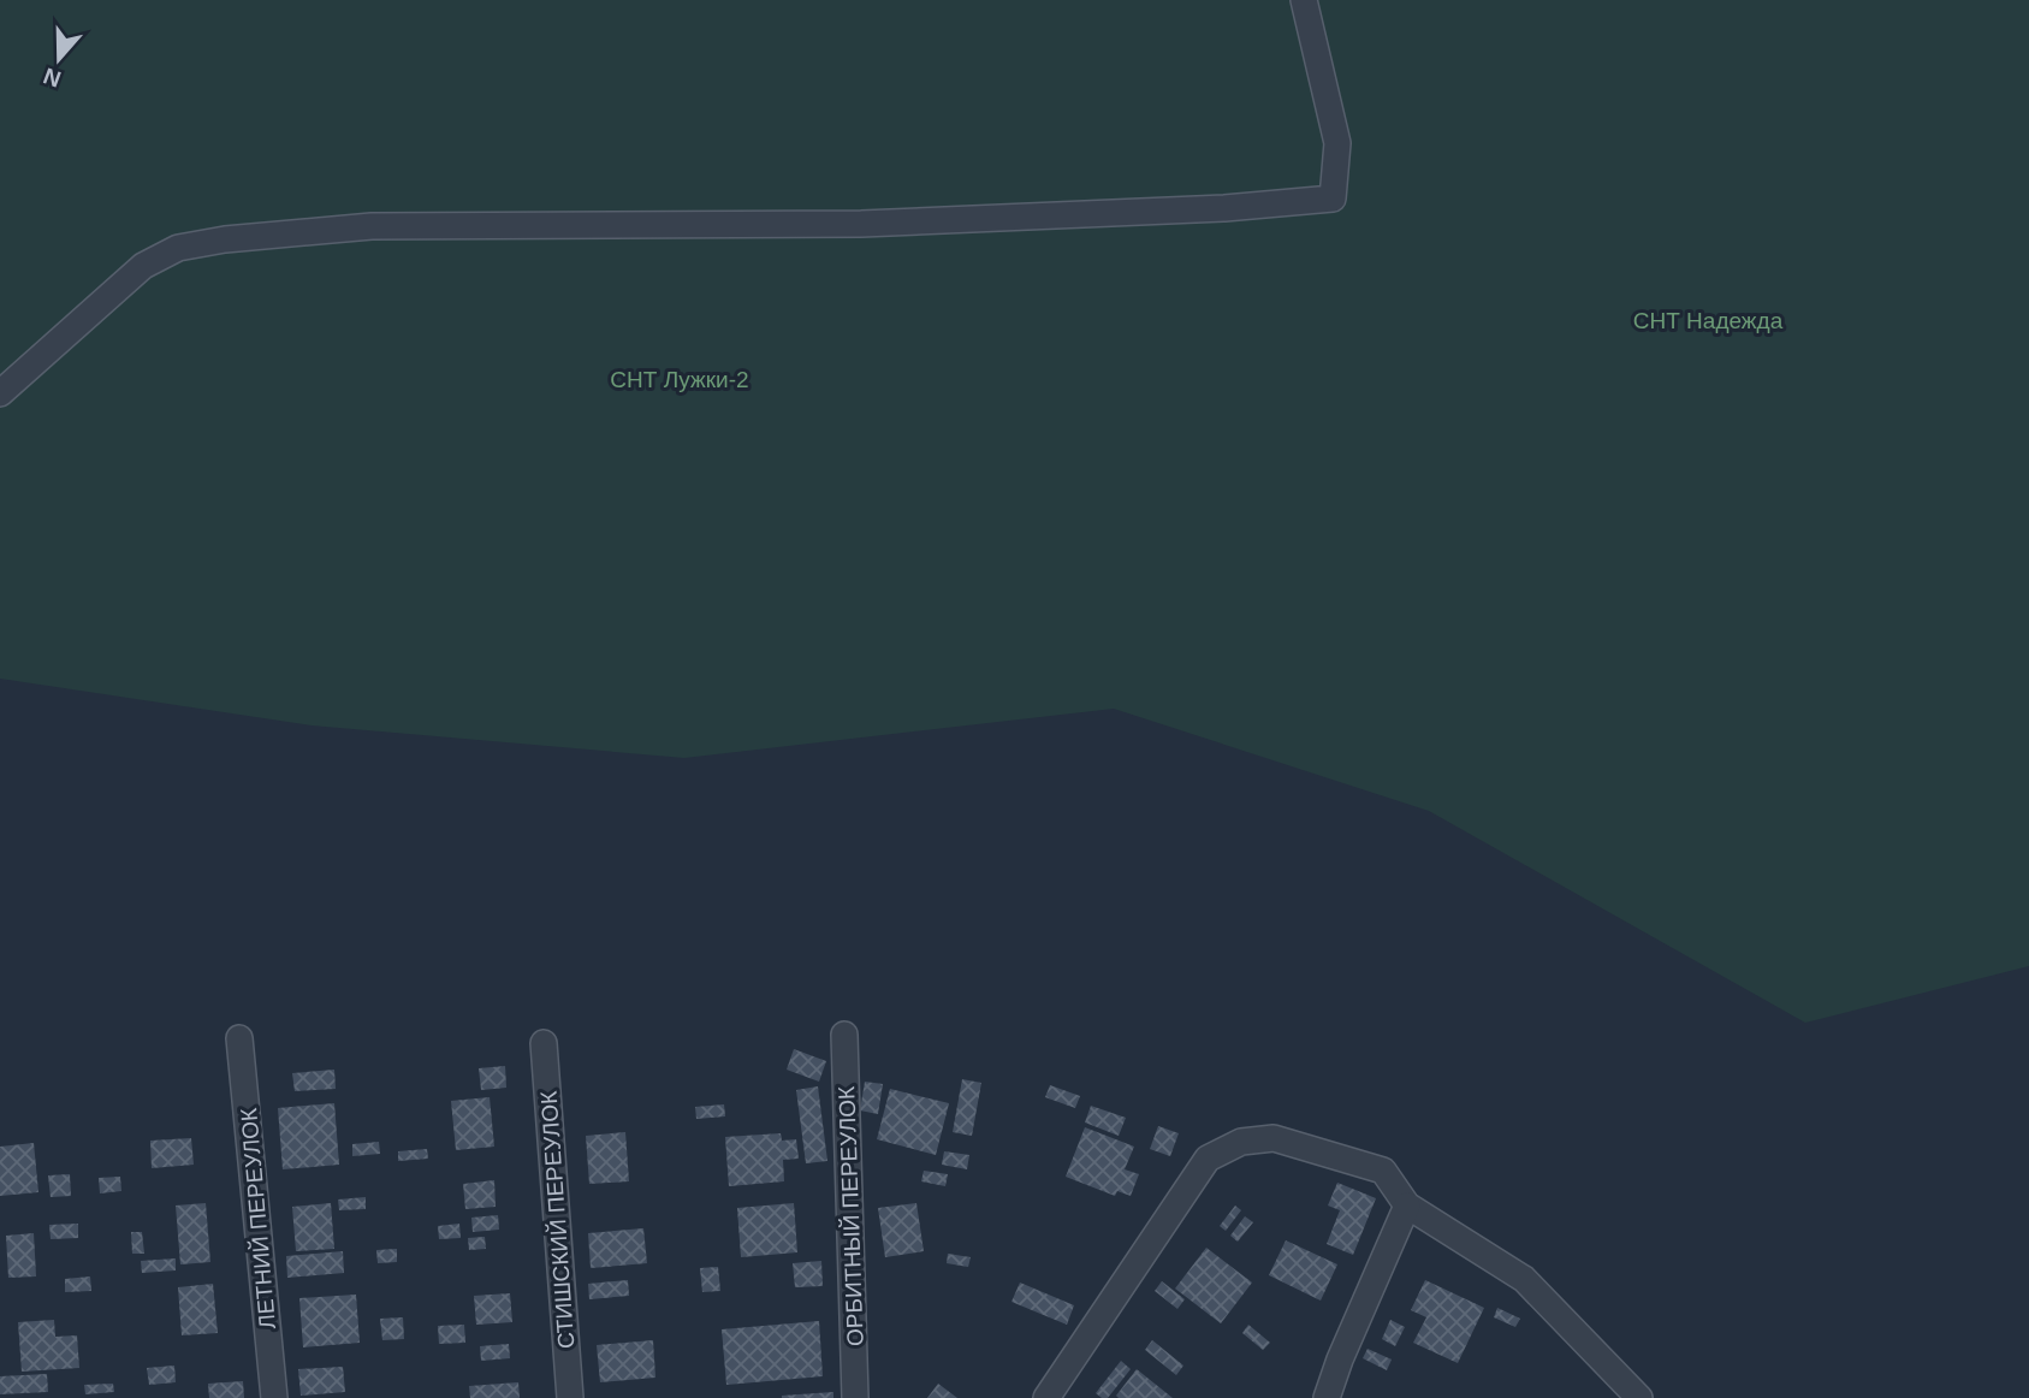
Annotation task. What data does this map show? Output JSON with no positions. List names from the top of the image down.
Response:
{
  "streets": {
    "street": ["ОРБИТНЫЙ ПЕРЕУЛОК", "ЛЕТНИЙ ПЕРЕУЛОК", "СТИШСКИЙ ПЕРЕУЛОК"]
  },
  "parks": ["СНТ Надежда", "СНТ Лужки-2"],
  "north": "bottom"
}
